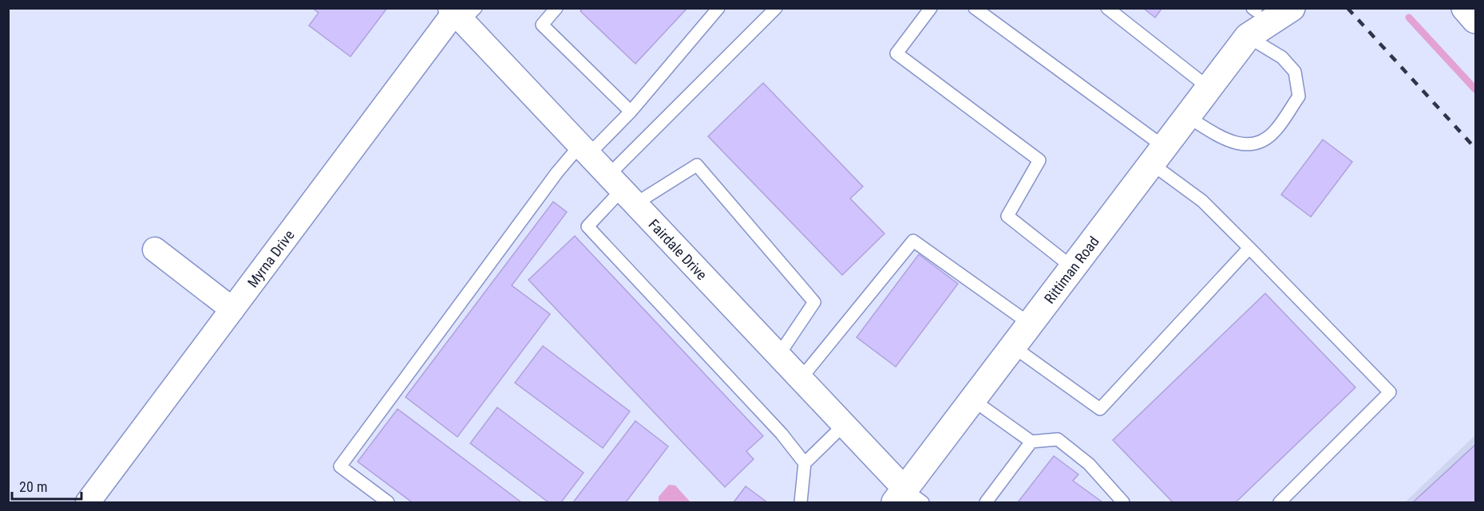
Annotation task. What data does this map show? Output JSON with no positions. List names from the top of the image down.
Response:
{
  "streets": {
    "main road": ["Rittiman Road"],
    "street": ["Fairdale Drive", "Myrna Drive"]
  },
  "crossings": [
    ["Fairdale Drive", "Myrna Drive"],
    ["Fairdale Drive", "Rittiman Road"]
  ],
  "scale_bar": "20 m"
}
